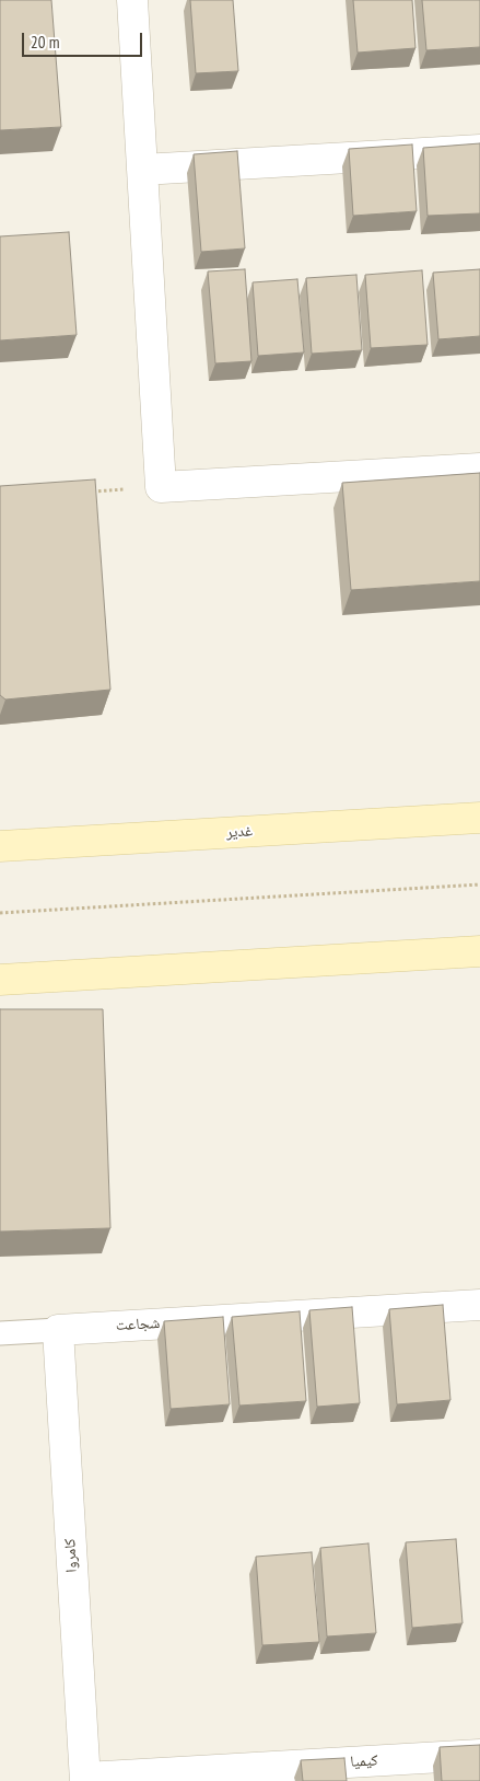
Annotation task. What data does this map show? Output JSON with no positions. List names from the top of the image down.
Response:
{
  "streets": {
    "main road": ["غدیر"],
    "street": ["شجاعت", "کامروا", "کیمیا"]
  },
  "crossings": [
    ["شجاعت", "کامروا"],
    ["کامروا", "کیمیا"]
  ],
  "scale_bar": "20 m"
}
